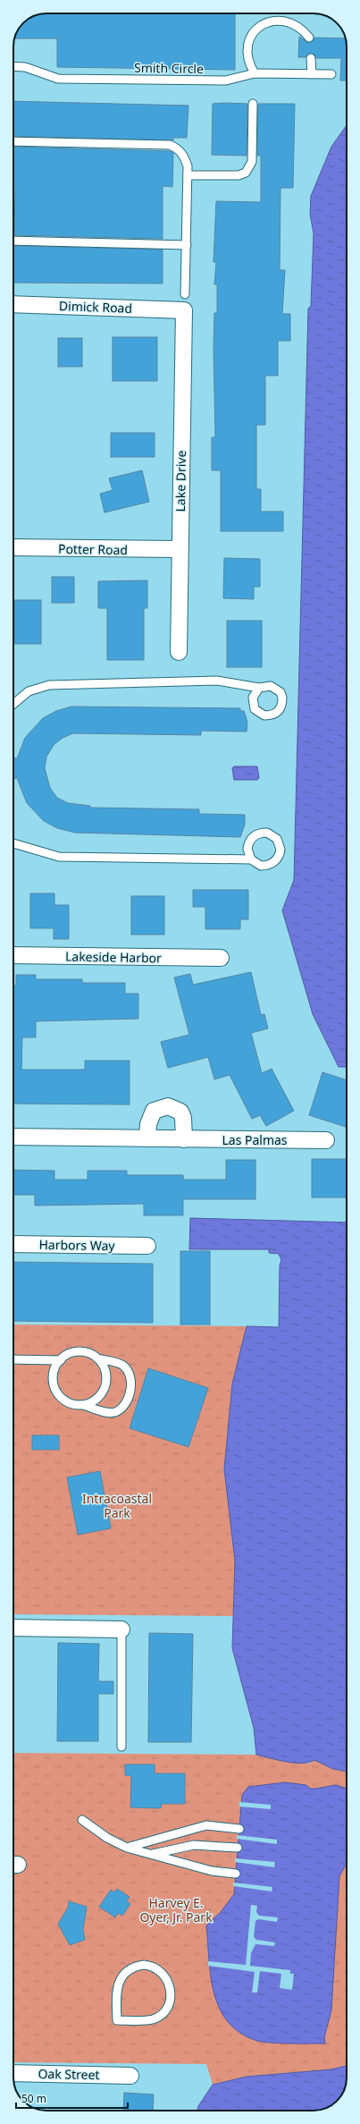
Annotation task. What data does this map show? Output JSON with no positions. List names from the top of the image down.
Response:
{
  "streets": {
    "street": [
      "Dimick Road",
      "Lake Drive",
      "Potter Road",
      "Lakeside Harbor",
      "Las Palmas",
      "Harbors Way",
      "Oak Street"
    ],
    "lane": ["Smith Circle"]
  },
  "crossings": [
    ["Dimick Road", "Lake Drive"],
    ["Lake Drive", "Potter Road"]
  ],
  "parks": ["Intracoastal Park", "Harvey E. Oyer, Jr. Park"],
  "scale_bar": "50 m"
}
